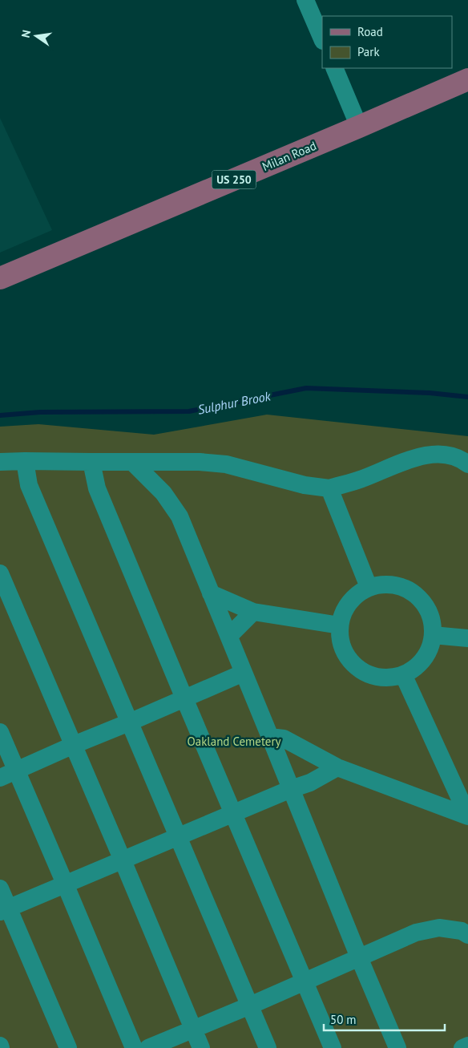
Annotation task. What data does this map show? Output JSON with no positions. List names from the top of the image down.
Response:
{
  "streets": {
    "main road": ["Milan Road", "US 250"]
  },
  "water": ["Sulphur Brook"],
  "parks": ["Oakland Cemetery"],
  "legend": ["Road", "Park"],
  "scale_bar": "50 m",
  "north": "left"
}
